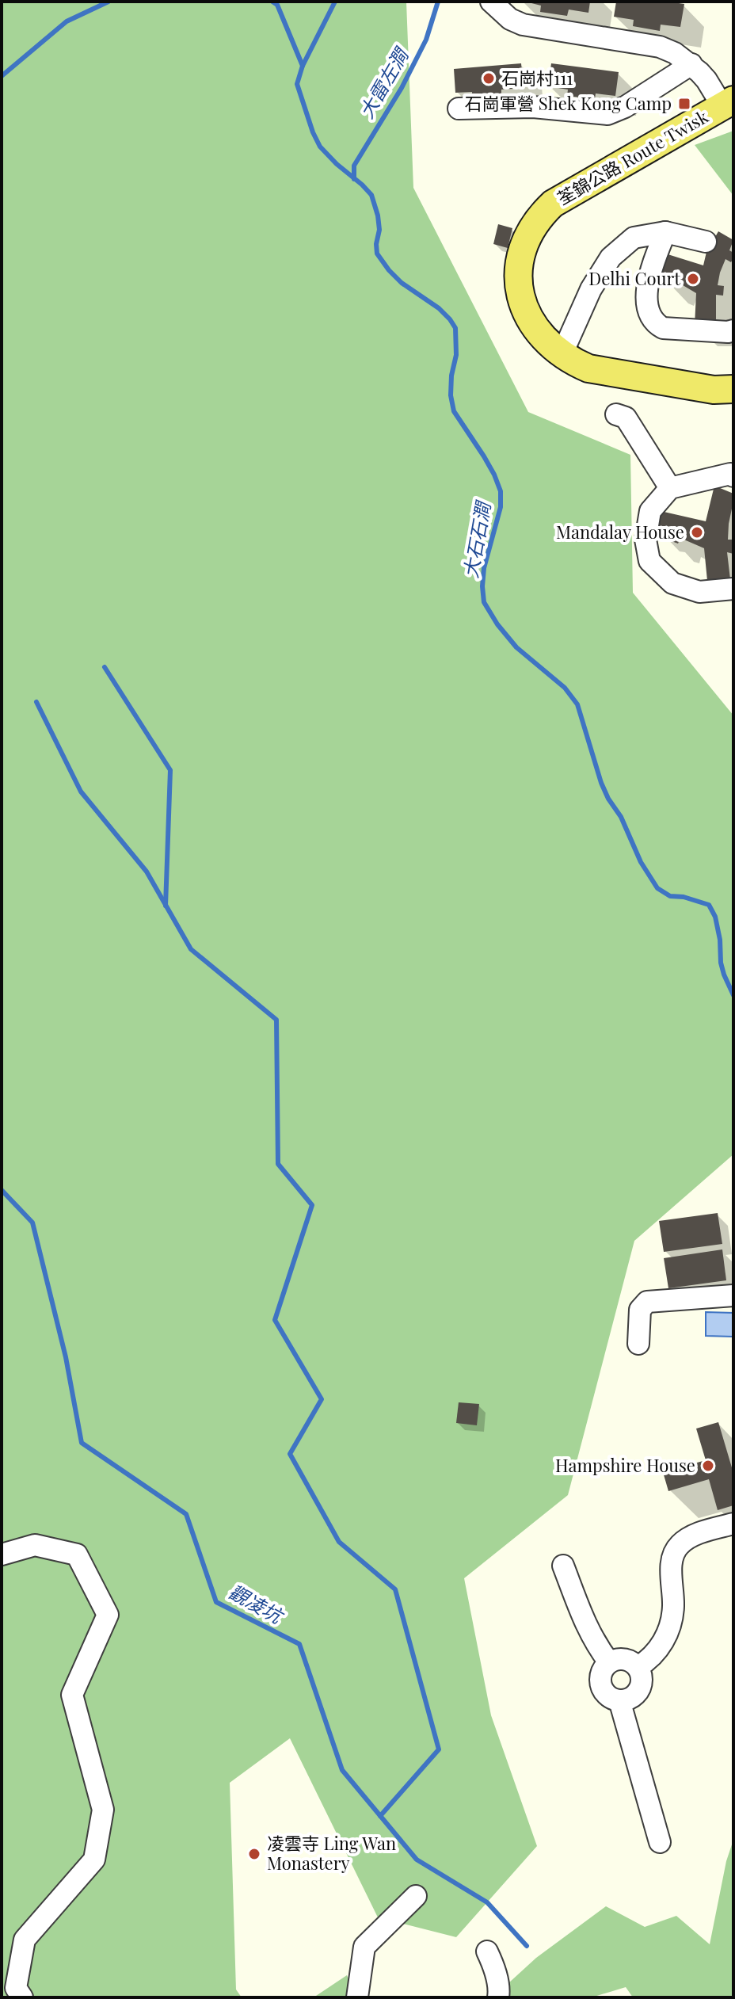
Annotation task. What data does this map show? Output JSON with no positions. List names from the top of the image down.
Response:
{
  "streets": {
    "main road": ["荃錦公路 Route Twisk"]
  },
  "water": ["大雷左澗", "大石石澗", "觀凌坑"],
  "places": {
    "other": [
      "石崗村111",
      "Delhi Court",
      "Mandalay House",
      "Hampshire House",
      "凌雲寺 Ling Wan Monastery"
    ],
    "transit": ["石崗軍營 Shek Kong Camp"]
  }
}
